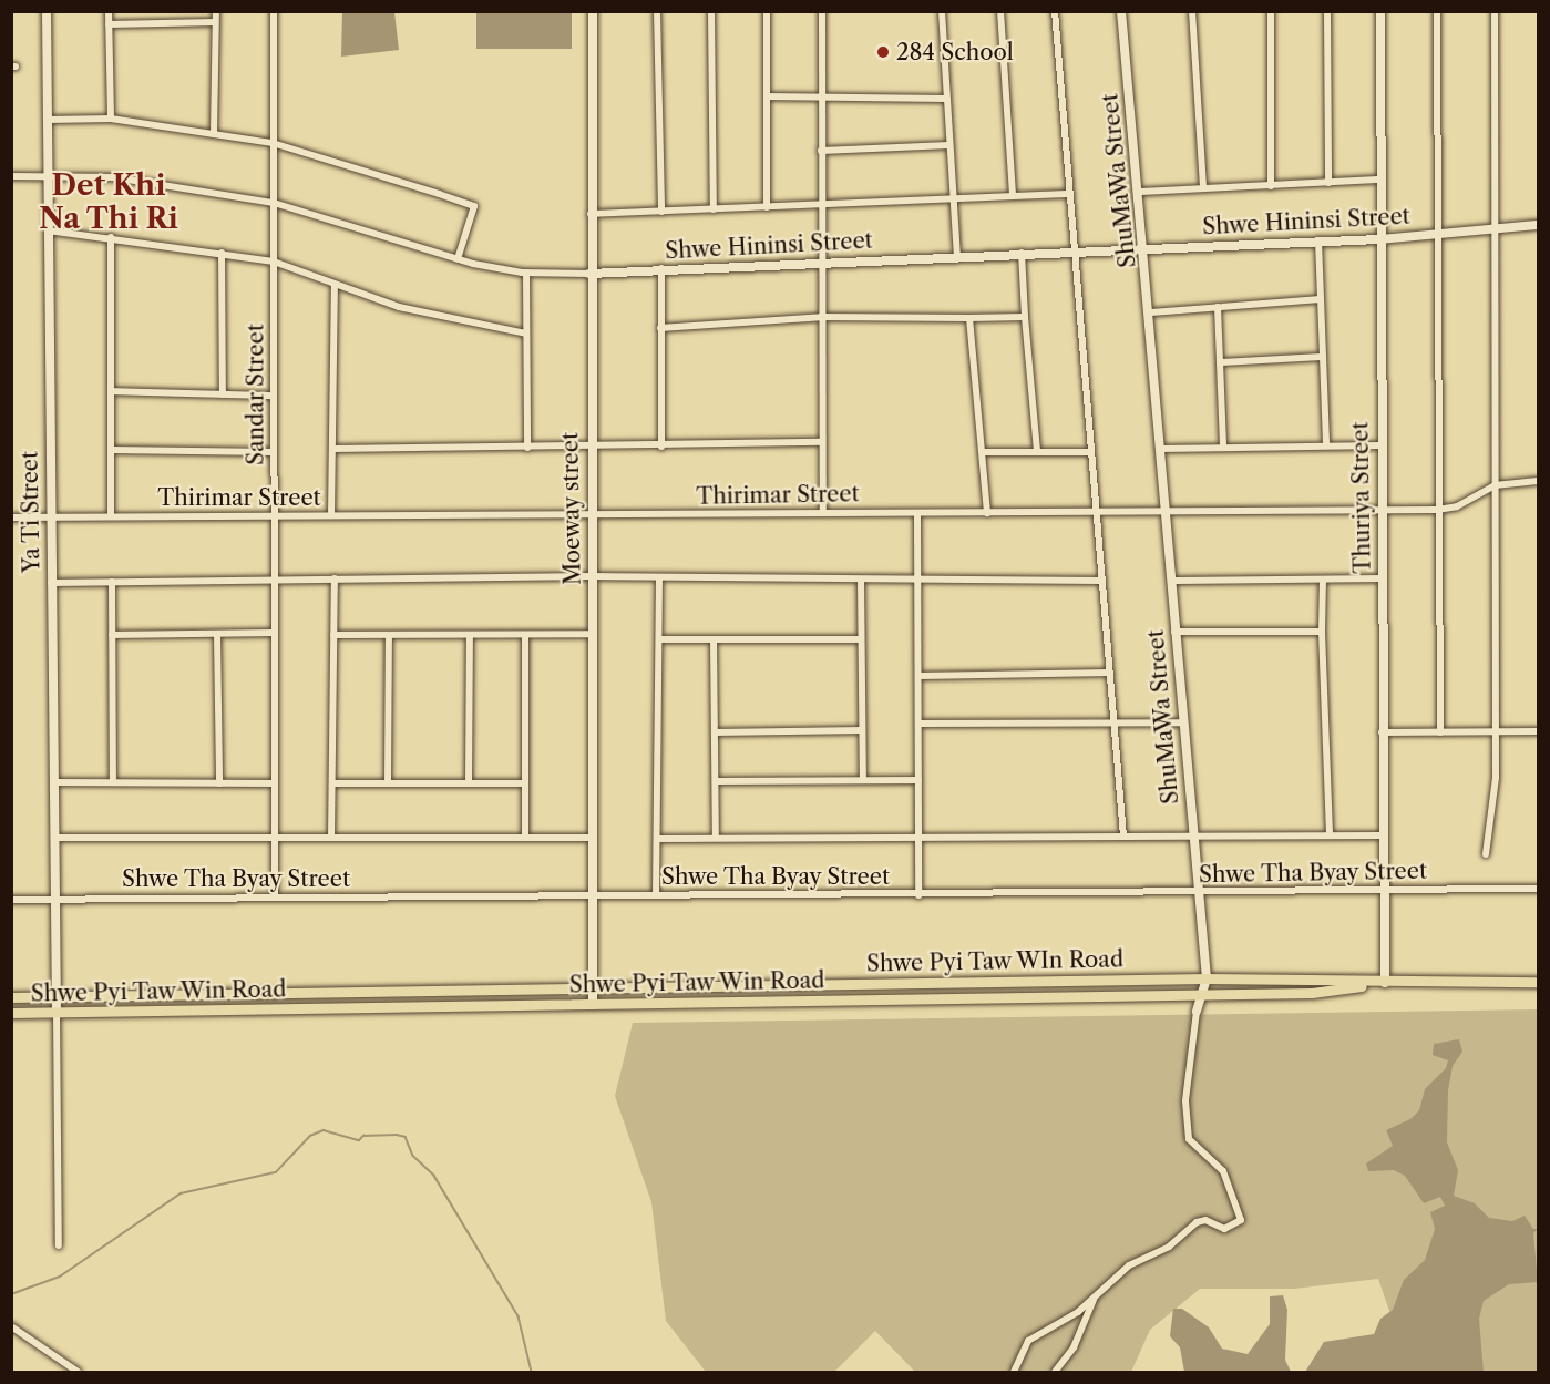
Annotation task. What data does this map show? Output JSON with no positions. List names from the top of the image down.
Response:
{
  "streets": {
    "main road": ["Shwe Pyi Taw WIn Road", "Shwe Pyi Taw Win Road"],
    "street": [
      "ShuMaWa Street",
      "Shwe Hininsi Street",
      "Sandar Street",
      "Thirimar Street",
      "Thuriya Street",
      "Moeway street",
      "Ya Ti Street",
      "Shwe Tha Byay Street"
    ]
  },
  "crossings": [
    ["ShuMaWa Street", "Shwe Hininsi Street"],
    ["ShuMaWa Street", "Thirimar Street"],
    ["ShuMaWa Street", "Shwe Tha Byay Street"],
    ["ShuMaWa Street", "Shwe Pyi Taw WIn Road"],
    ["ShuMaWa Street", "Shwe Pyi Taw Win Road"],
    ["Shwe Hininsi Street", "Sandar Street"],
    ["Shwe Hininsi Street", "Thuriya Street"],
    ["Shwe Hininsi Street", "Moeway street"],
    ["Shwe Hininsi Street", "Ya Ti Street"],
    ["Sandar Street", "Thirimar Street"],
    ["Sandar Street", "Shwe Tha Byay Street"],
    ["Thirimar Street", "Thuriya Street"],
    ["Thirimar Street", "Moeway street"],
    ["Thirimar Street", "Ya Ti Street"],
    ["Thuriya Street", "Shwe Tha Byay Street"],
    ["Thuriya Street", "Shwe Pyi Taw WIn Road"],
    ["Thuriya Street", "Shwe Pyi Taw Win Road"],
    ["Moeway street", "Shwe Tha Byay Street"],
    ["Moeway street", "Shwe Pyi Taw WIn Road"],
    ["Moeway street", "Shwe Pyi Taw Win Road"],
    ["Ya Ti Street", "Shwe Tha Byay Street"],
    ["Ya Ti Street", "Shwe Pyi Taw WIn Road"],
    ["Ya Ti Street", "Shwe Pyi Taw Win Road"],
    ["Shwe Pyi Taw WIn Road", "Shwe Pyi Taw Win Road"]
  ],
  "districts": ["Det Khi Na Thi Ri"],
  "places": ["284 School"]
}
